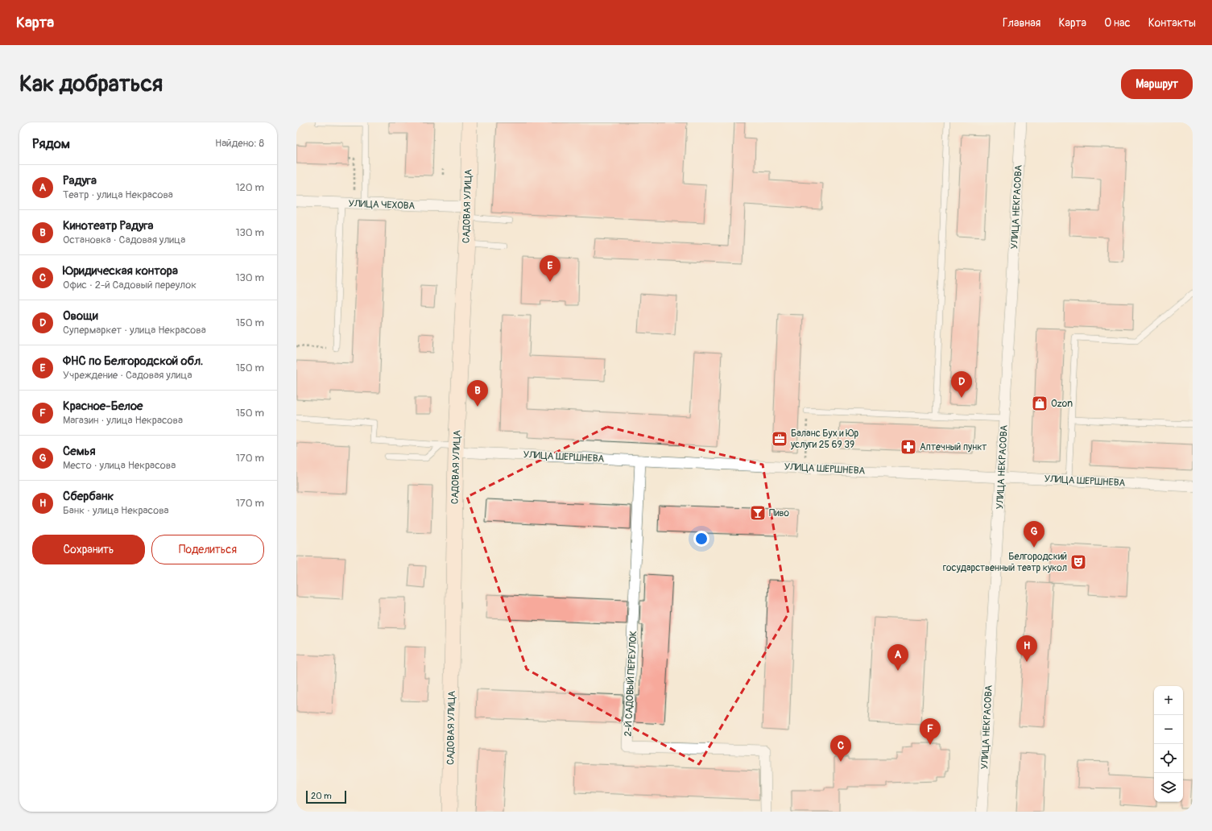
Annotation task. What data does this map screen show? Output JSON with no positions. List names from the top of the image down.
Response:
{
  "streets": {
    "main road": ["САДОВАЯ УЛИЦА"],
    "street": [
      "УЛИЦА ЧЕХОВА",
      "УЛИЦА НЕКРАСОВА",
      "УЛИЦА ШЕРШНЕВА",
      "2-Й САДОВЫЙ ПЕРЕУЛОК"
    ]
  },
  "crossings": [
    ["УЛИЦА ЧЕХОВА", "САДОВАЯ УЛИЦА"],
    ["САДОВАЯ УЛИЦА", "УЛИЦА ШЕРШНЕВА"],
    ["УЛИЦА НЕКРАСОВА", "УЛИЦА ШЕРШНЕВА"],
    ["УЛИЦА ШЕРШНЕВА", "2-Й САДОВЫЙ ПЕРЕУЛОК"]
  ],
  "places": {
    "shop": ["Ozon"],
    "office": ["Баланс Бух и Юр услуги 25 69 39"],
    "pharmacy": ["Аптечный пункт"],
    "bar": ["Пиво"],
    "theatre": ["Белгородский государственный театр кукол"]
  },
  "scale_bar": "20 m",
  "page": {
    "header": "Карта",
    "nav": [
      "Главная",
      "Карта",
      "О нас",
      "Контакты"
    ],
    "buttons": [
      "Маршрут",
      ["Сохранить", "Поделиться"]
    ],
    "title": "Как добраться",
    "heading": ["Рядом", "Найдено: 8"],
    "list": [
      {
        "mark": "A",
        "name": "Радуга",
        "note": "Театр · улица Некрасова",
        "value": "120 m"
      },
      {
        "mark": "B",
        "name": "Кинотеатр Радуга",
        "note": "Остановка · Садовая улица",
        "value": "130 m"
      },
      {
        "mark": "C",
        "name": "Юридическая контора",
        "note": "Офис · 2-й Садовый переулок",
        "value": "130 m"
      },
      {
        "mark": "D",
        "name": "Овощи",
        "note": "Супермаркет · улица Некрасова",
        "value": "150 m"
      },
      {
        "mark": "E",
        "name": "ФНС по Белгородской обл.",
        "note": "Учреждение · Садовая улица",
        "value": "150 m"
      },
      {
        "mark": "F",
        "name": "Красное-Белое",
        "note": "Магазин · улица Некрасова",
        "value": "150 m"
      },
      {
        "mark": "G",
        "name": "Семья",
        "note": "Место · улица Некрасова",
        "value": "170 m"
      },
      {
        "mark": "H",
        "name": "Сбербанк",
        "note": "Банк · улица Некрасова",
        "value": "170 m"
      }
    ],
    "pins": [
      "E",
      "D",
      "B",
      "G",
      "H",
      "A",
      "F",
      "C"
    ],
    "map_buttons": ["+", "−"],
    "scale": "20 m"
  }
}
